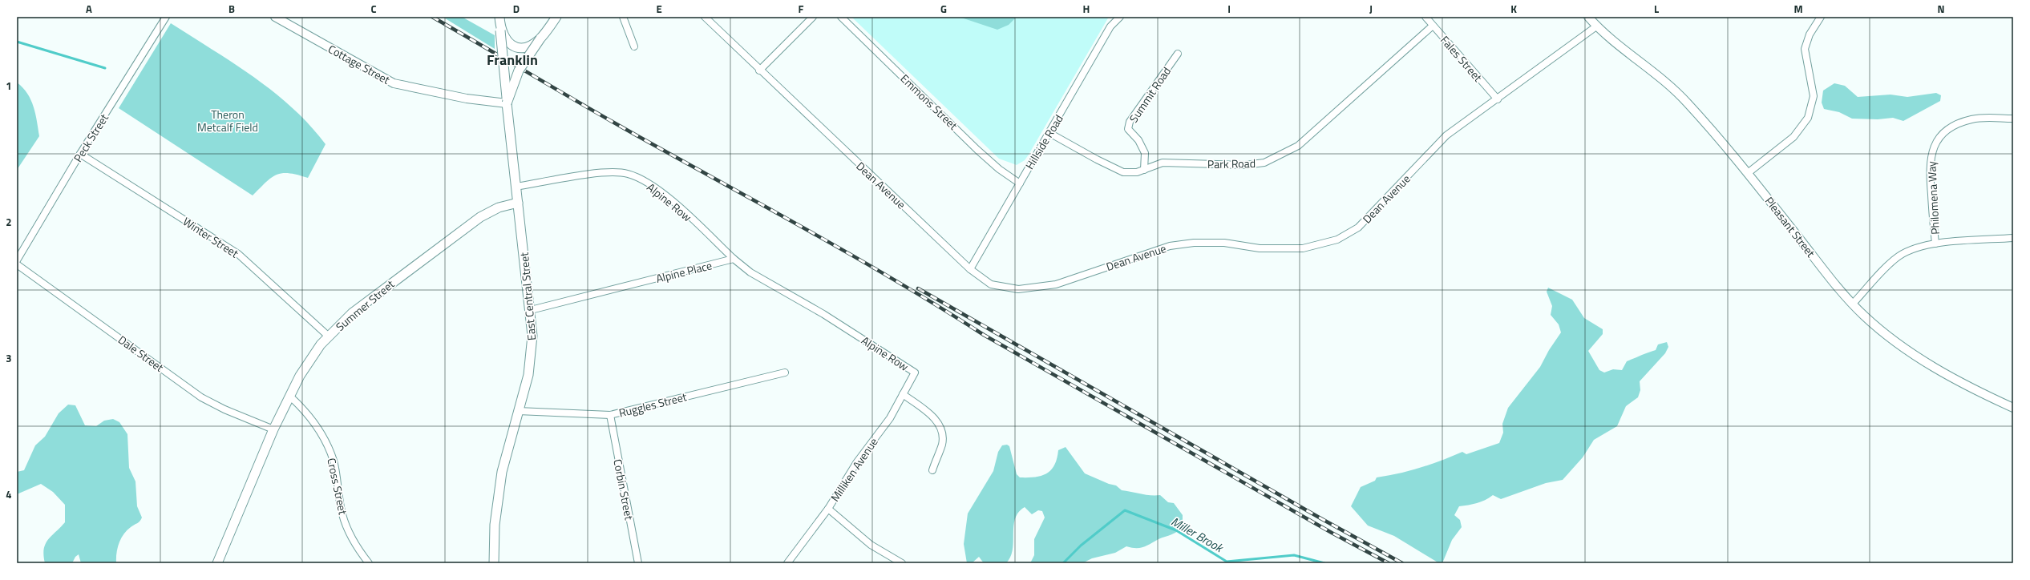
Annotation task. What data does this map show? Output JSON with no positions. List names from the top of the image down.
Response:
{
  "streets": {
    "main road": ["East Central Street", "Summer Street"],
    "street": [
      "Fales Street",
      "Cottage Street",
      "Summit Road",
      "Emmons Street",
      "Peck Street",
      "Hillside Road",
      "Park Road",
      "Dean Avenue",
      "Philomena Way",
      "Alpine Row",
      "Pleasant Street",
      "Winter Street",
      "Alpine Place",
      "Dale Street",
      "Ruggles Street",
      "Milliken Avenue",
      "Cross Street",
      "Corbin Street"
    ]
  },
  "crossings": [
    ["Fales Street", "Park Road"],
    ["Fales Street", "Dean Avenue"],
    ["Cottage Street", "East Central Street"],
    ["Summit Road", "Park Road"],
    ["Emmons Street", "Hillside Road"],
    ["Peck Street", "Winter Street"],
    ["Hillside Road", "Park Road"],
    ["Hillside Road", "Dean Avenue"],
    ["Dean Avenue", "Pleasant Street"],
    ["Alpine Row", "Alpine Place"],
    ["Alpine Row", "East Central Street"],
    ["Alpine Row", "Milliken Avenue"],
    ["Winter Street", "Summer Street"],
    ["Alpine Place", "East Central Street"],
    ["East Central Street", "Summer Street"],
    ["East Central Street", "Ruggles Street"],
    ["Summer Street", "Dale Street"],
    ["Summer Street", "Cross Street"],
    ["Ruggles Street", "Corbin Street"]
  ],
  "districts": ["Franklin"],
  "water": ["Miller Brook"],
  "parks": ["Theron Metcalf Field"],
  "grid": {
    "columns": [
      "A",
      "B",
      "C",
      "D",
      "E",
      "F",
      "G",
      "H",
      "I",
      "J",
      "K",
      "L",
      "M",
      "N"
    ],
    "rows": [
      "1",
      "2",
      "3",
      "4"
    ]
  }
}
